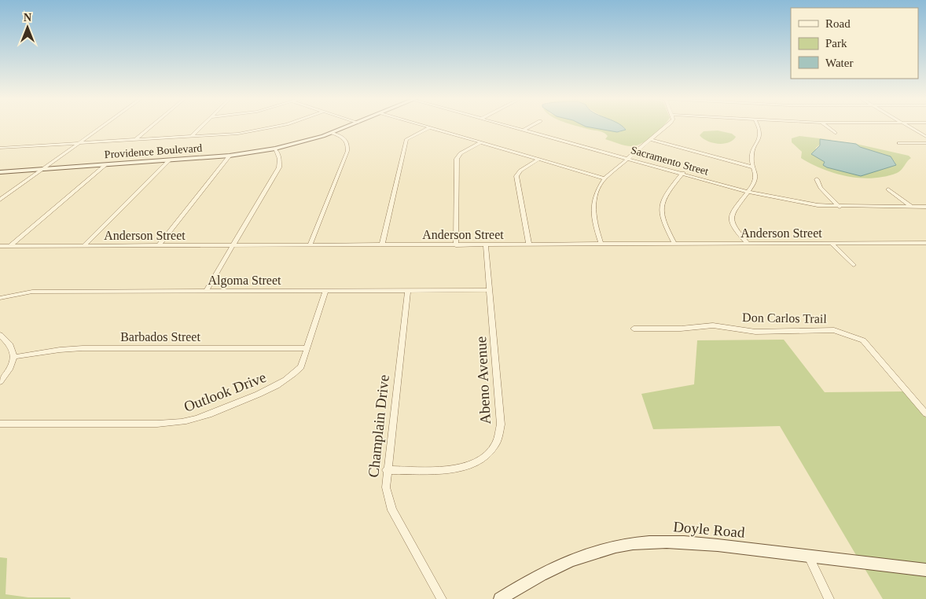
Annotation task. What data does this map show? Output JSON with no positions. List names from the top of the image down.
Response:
{
  "streets": {
    "main road": ["Providence Boulevard", "Doyle Road"],
    "street": [
      "Sacramento Street",
      "Anderson Street",
      "Algoma Street",
      "Don Carlos Trail",
      "Barbados Street",
      "Abeno Avenue",
      "Outlook Drive",
      "Champlain Drive"
    ]
  },
  "crossings": [
    ["Anderson Street", "Abeno Avenue"],
    ["Algoma Street", "Abeno Avenue"],
    ["Algoma Street", "Outlook Drive"],
    ["Algoma Street", "Champlain Drive"],
    ["Barbados Street", "Outlook Drive"],
    ["Abeno Avenue", "Champlain Drive"]
  ],
  "legend": ["Road", "Park", "Water"],
  "north": "top"
}
